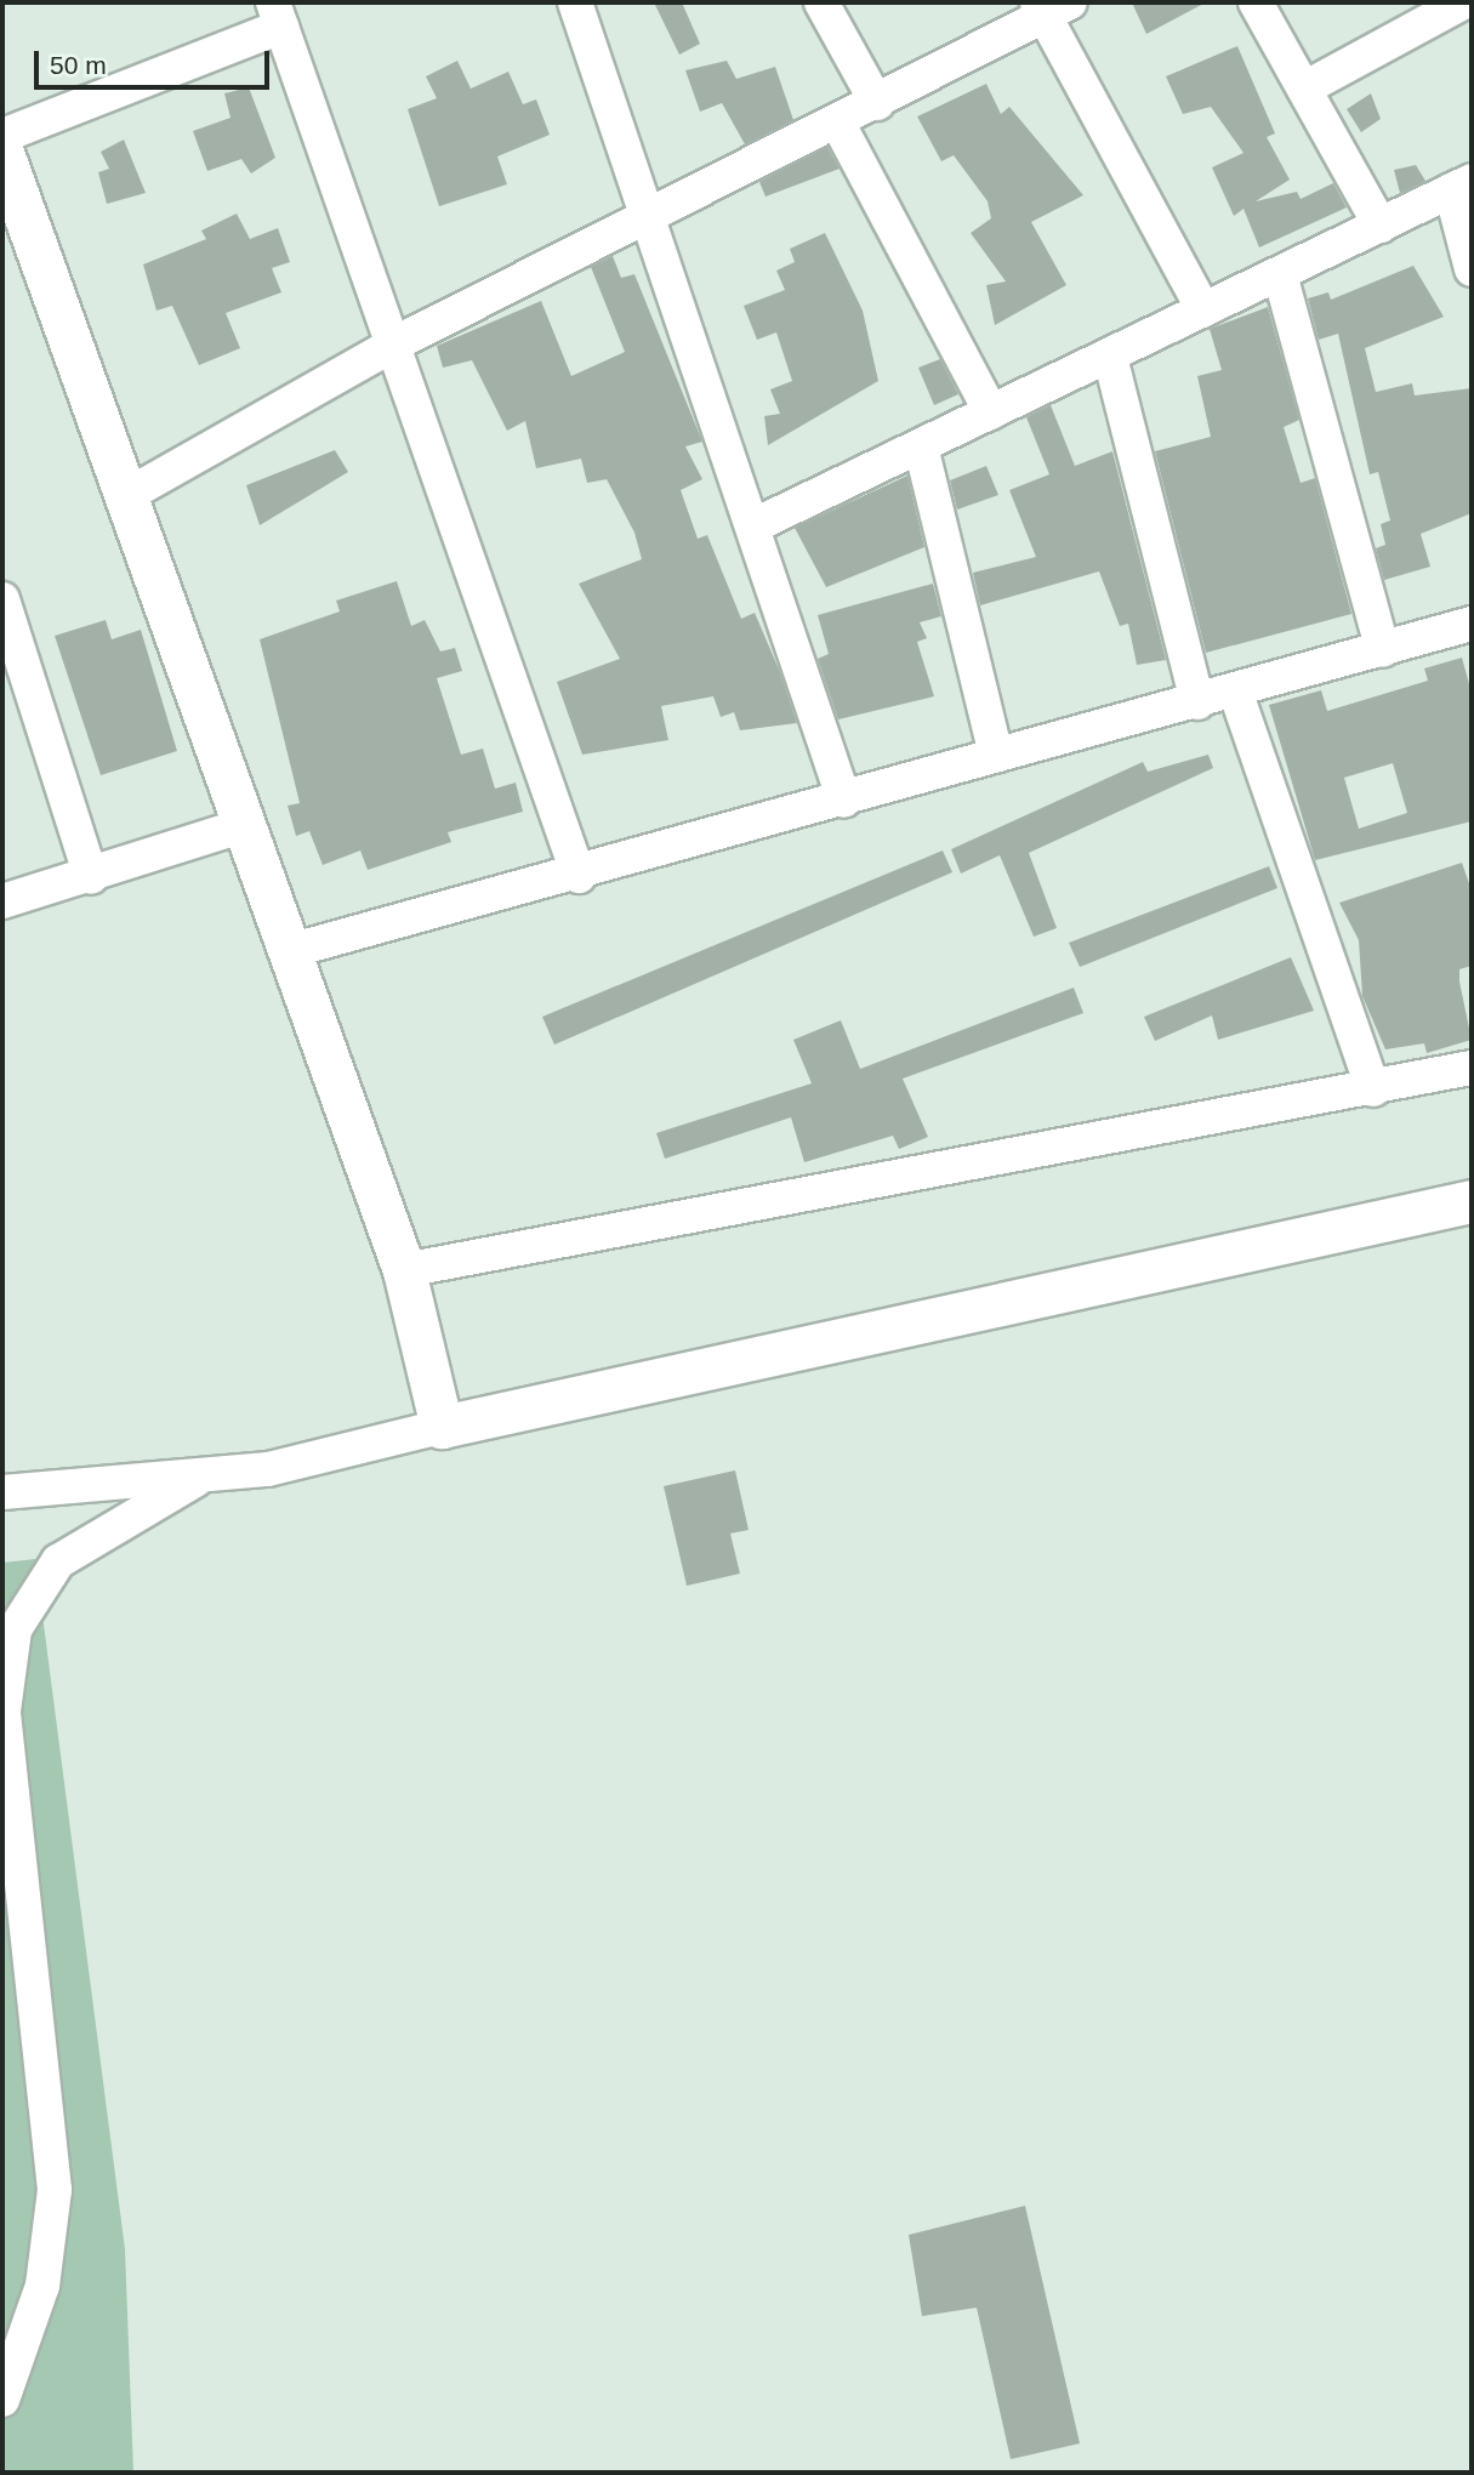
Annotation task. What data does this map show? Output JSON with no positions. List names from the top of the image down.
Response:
{
  "scale_bar": "50 m"
}
